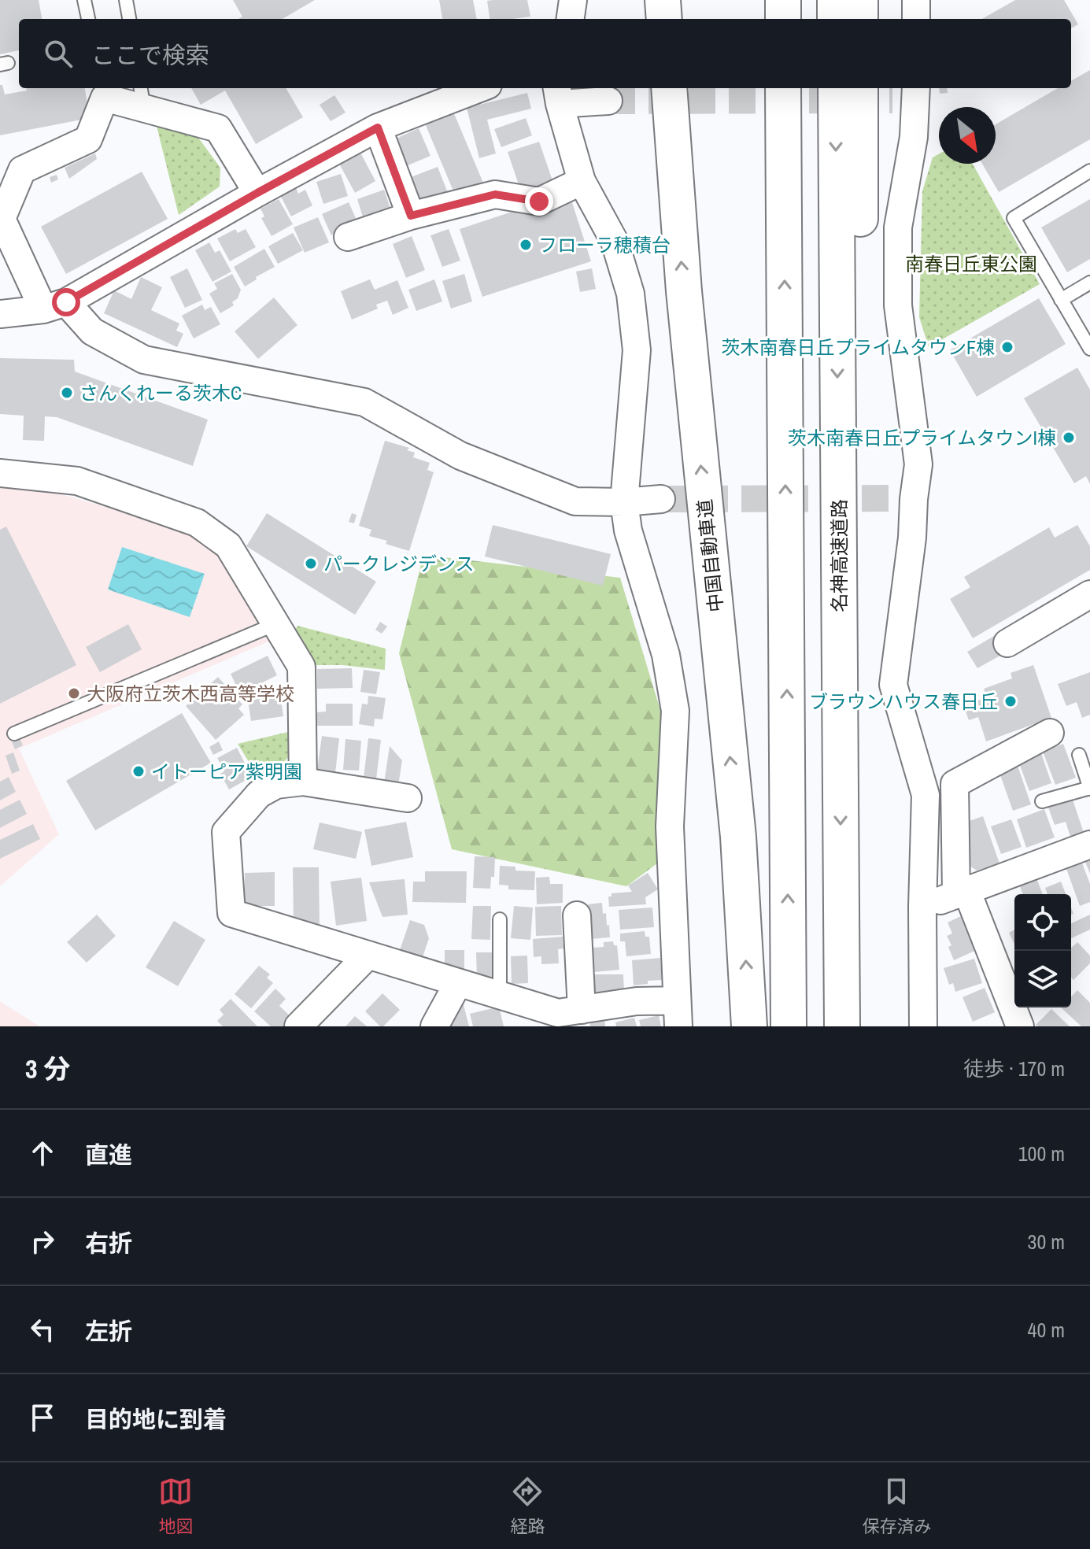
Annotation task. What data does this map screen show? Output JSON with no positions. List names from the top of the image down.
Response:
{
  "streets": {
    "highway": ["中国自動車道", "名神高速道路"]
  },
  "parks": ["南春日丘東公園"],
  "places": [
    "フローラ穂積台",
    "茨木南春日丘プライムタウンF棟",
    "さんくれーる茨木C",
    "茨木南春日丘プライムタウンI棟",
    "パークレジデンス",
    "大阪府立茨木西高等学校",
    "ブラウンハウス春日丘",
    "イトーピア紫明園"
  ],
  "north": "bottom right",
  "page": {
    "search": "ここで検索",
    "heading": ["3 分", "徒歩 · 170 m"],
    "list": [
      ["直進", "100 m"],
      ["右折", "30 m"],
      ["左折", "40 m"],
      "目的地に到着"
    ],
    "nav": ["地図", "経路", "保存済み"]
  }
}
